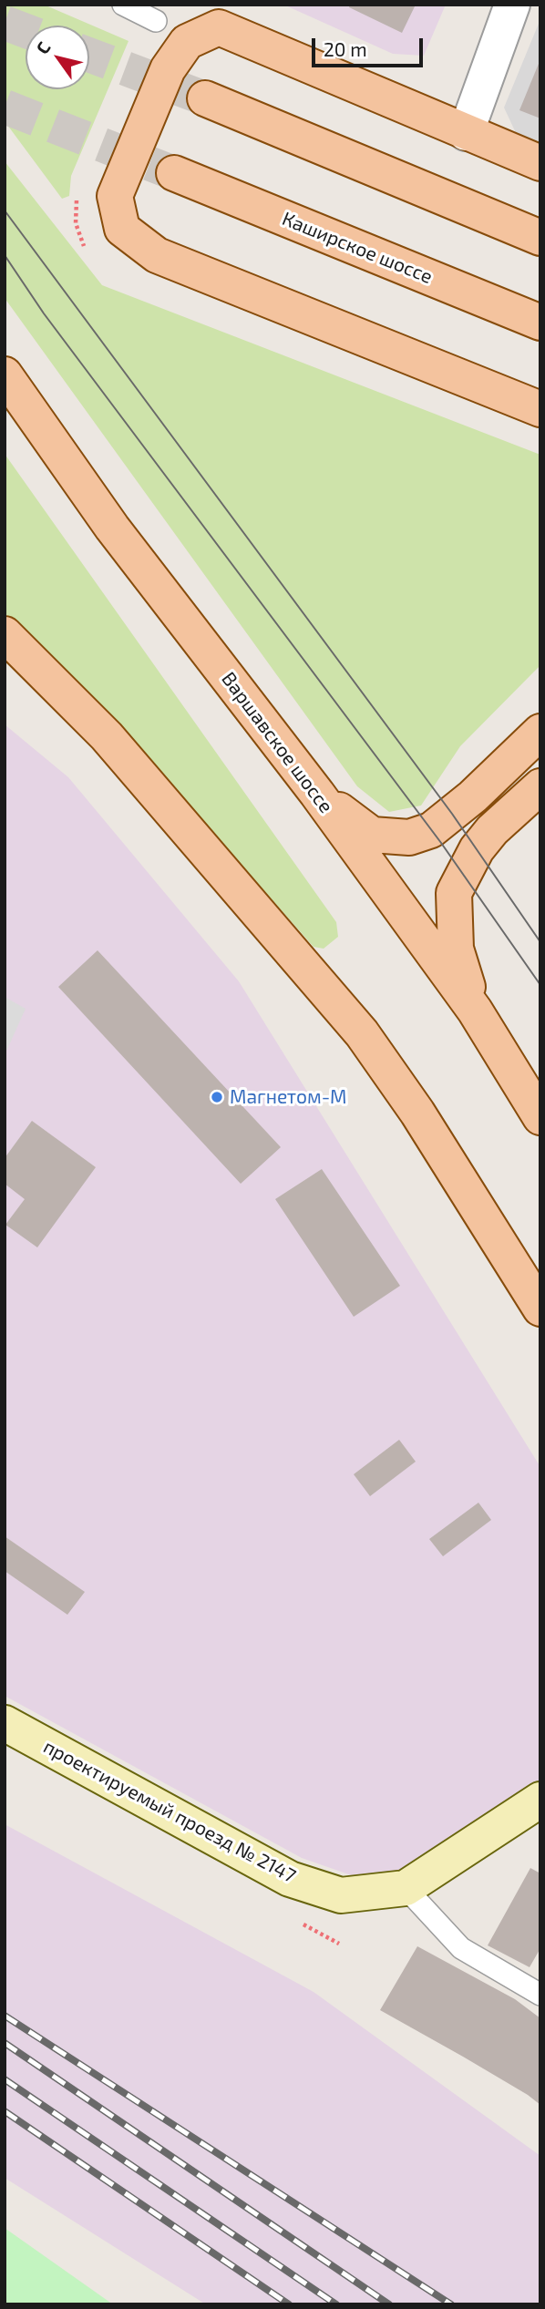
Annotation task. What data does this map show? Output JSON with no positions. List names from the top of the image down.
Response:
{
  "streets": {
    "main road": ["Каширское шоссе", "Варшавское шоссе"],
    "street": ["проектируемый проезд № 2147"]
  },
  "places": ["Магнетом-М"],
  "scale_bar": "20 m",
  "north": "top left"
}
